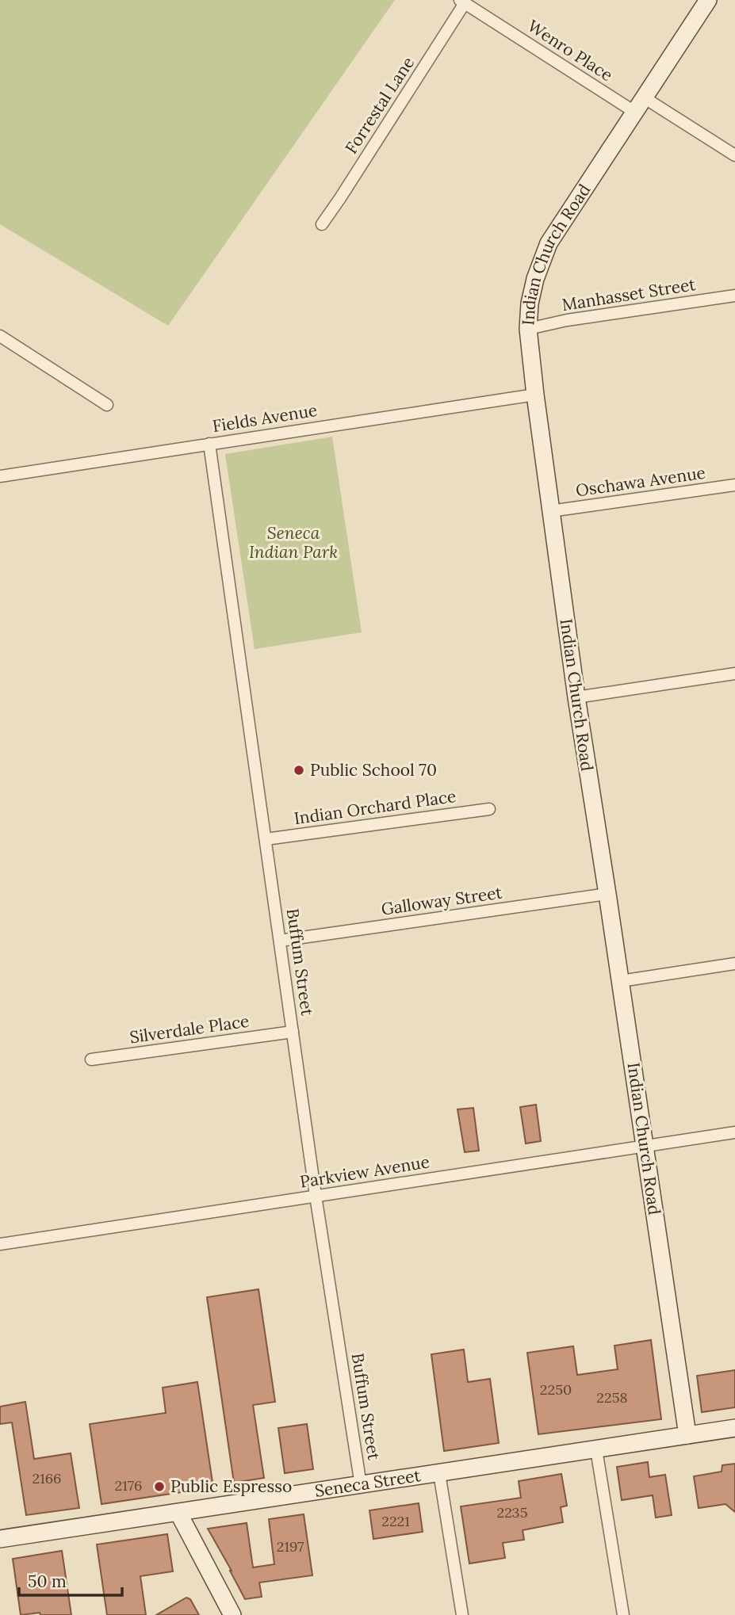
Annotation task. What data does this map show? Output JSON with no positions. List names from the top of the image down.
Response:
{
  "streets": {
    "street": [
      "Wenro Place",
      "Forrestal Lane",
      "Indian Church Road",
      "Manhasset Street",
      "Fields Avenue",
      "Oschawa Avenue",
      "Indian Orchard Place",
      "Galloway Street",
      "Buffum Street",
      "Silverdale Place",
      "Parkview Avenue",
      "Seneca Street"
    ]
  },
  "crossings": [
    ["Wenro Place", "Forrestal Lane"],
    ["Wenro Place", "Indian Church Road"],
    ["Indian Church Road", "Manhasset Street"],
    ["Indian Church Road", "Fields Avenue"],
    ["Indian Church Road", "Oschawa Avenue"],
    ["Indian Church Road", "Galloway Street"],
    ["Indian Church Road", "Parkview Avenue"],
    ["Indian Church Road", "Seneca Street"],
    ["Fields Avenue", "Buffum Street"],
    ["Indian Orchard Place", "Buffum Street"],
    ["Galloway Street", "Buffum Street"],
    ["Buffum Street", "Silverdale Place"],
    ["Buffum Street", "Parkview Avenue"],
    ["Buffum Street", "Seneca Street"]
  ],
  "parks": ["Seneca Indian Park"],
  "places": ["Public School 70", "Public Espresso"],
  "house_numbers": [
    "2250",
    "2258",
    "2166",
    "2176",
    "2235",
    "2221",
    "2197"
  ],
  "scale_bar": "50 m"
}
